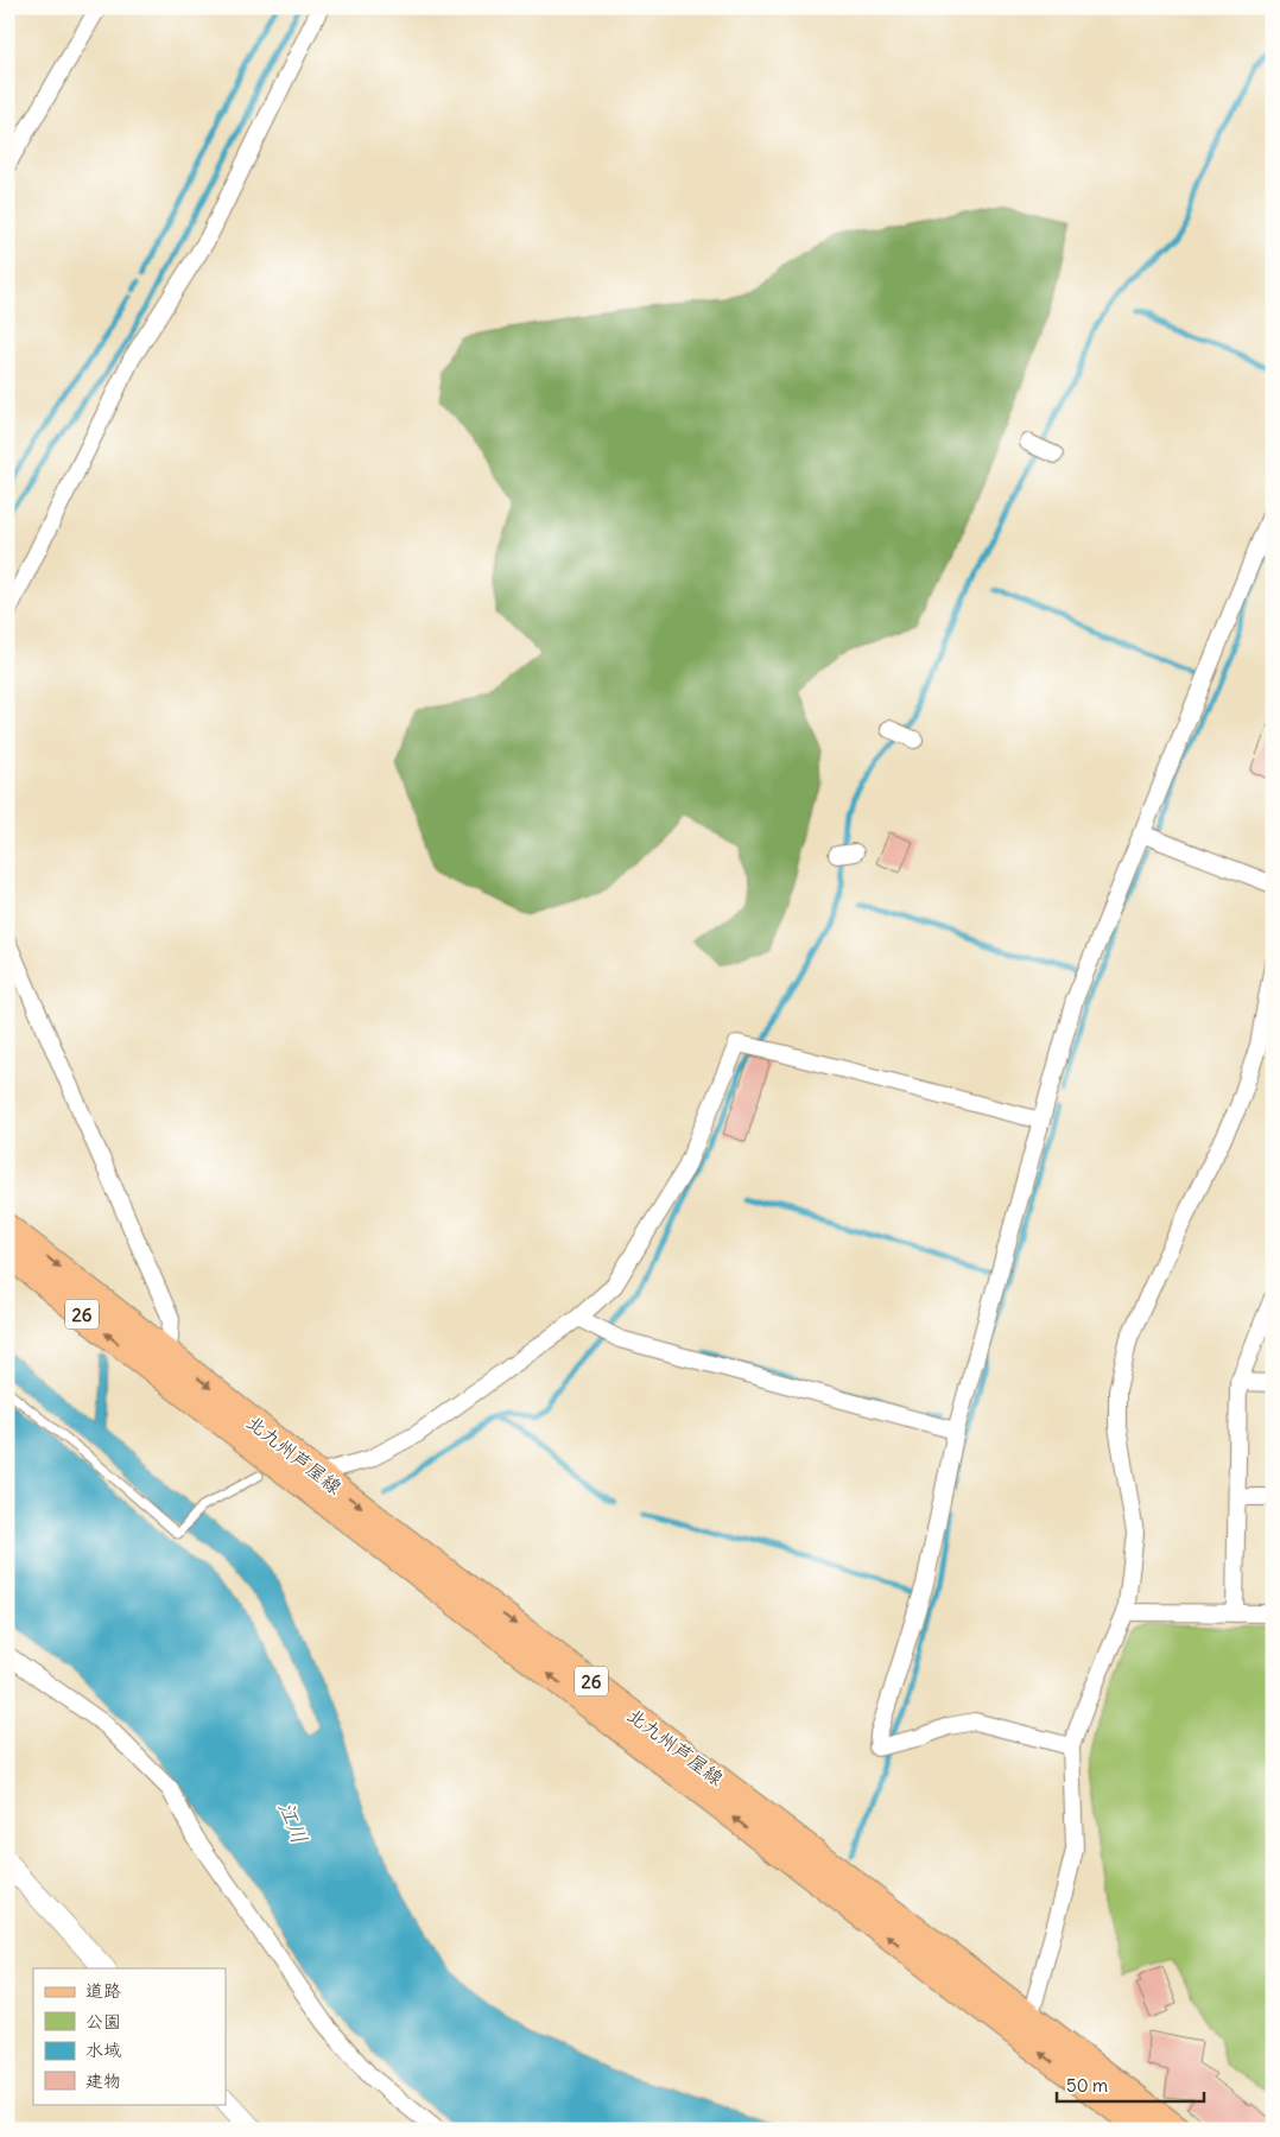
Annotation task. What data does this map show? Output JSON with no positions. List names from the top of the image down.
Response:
{
  "streets": {
    "main road": ["26", "北九州芦屋線"]
  },
  "water": ["江川"],
  "legend": [
    "道路",
    "公園",
    "水域",
    "建物"
  ],
  "scale_bar": "50 m"
}
